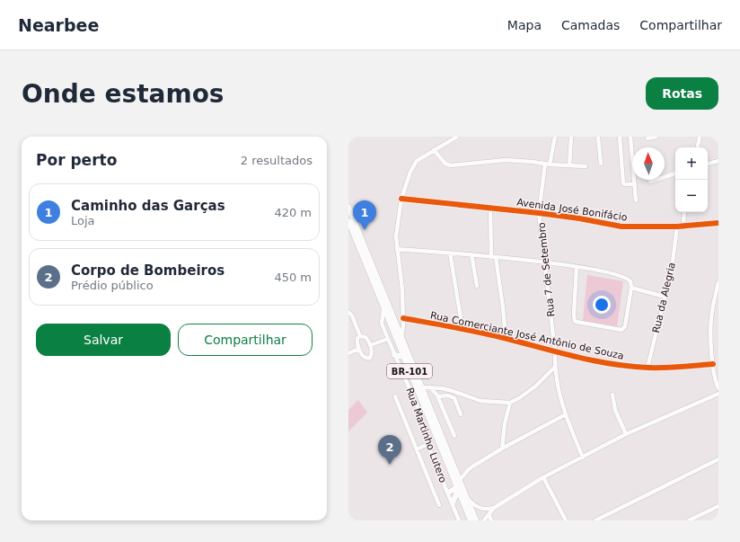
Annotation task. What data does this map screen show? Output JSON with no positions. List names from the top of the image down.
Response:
{
  "streets": {
    "highway": ["BR-101"],
    "street": [
      "Avenida José Bonifácio",
      "Rua 7 de Setembro",
      "Rua da Alegria",
      "Rua Comerciante José Antônio de Souza",
      "Rua Martinho Lutero"
    ]
  },
  "crossings": [
    ["Avenida José Bonifácio", "Rua 7 de Setembro"],
    ["Avenida José Bonifácio", "Rua da Alegria"],
    ["Rua 7 de Setembro", "Rua Comerciante José Antônio de Souza"],
    ["Rua da Alegria", "Rua Comerciante José Antônio de Souza"],
    ["BR-101", "Rua Martinho Lutero"]
  ],
  "north": "top",
  "page": {
    "header": "Nearbee",
    "nav": ["Mapa", "Camadas", "Compartilhar"],
    "buttons": [
      "Rotas",
      ["Salvar", "Compartilhar"]
    ],
    "title": "Onde estamos",
    "heading": ["Por perto", "2 resultados"],
    "map_buttons": ["+", "−"],
    "list": [
      {
        "mark": "1",
        "name": "Caminho das Garças",
        "note": "Loja",
        "value": "420 m"
      },
      {
        "mark": "2",
        "name": "Corpo de Bombeiros",
        "note": "Prédio público",
        "value": "450 m"
      }
    ],
    "pins": ["1", "2"]
  }
}
